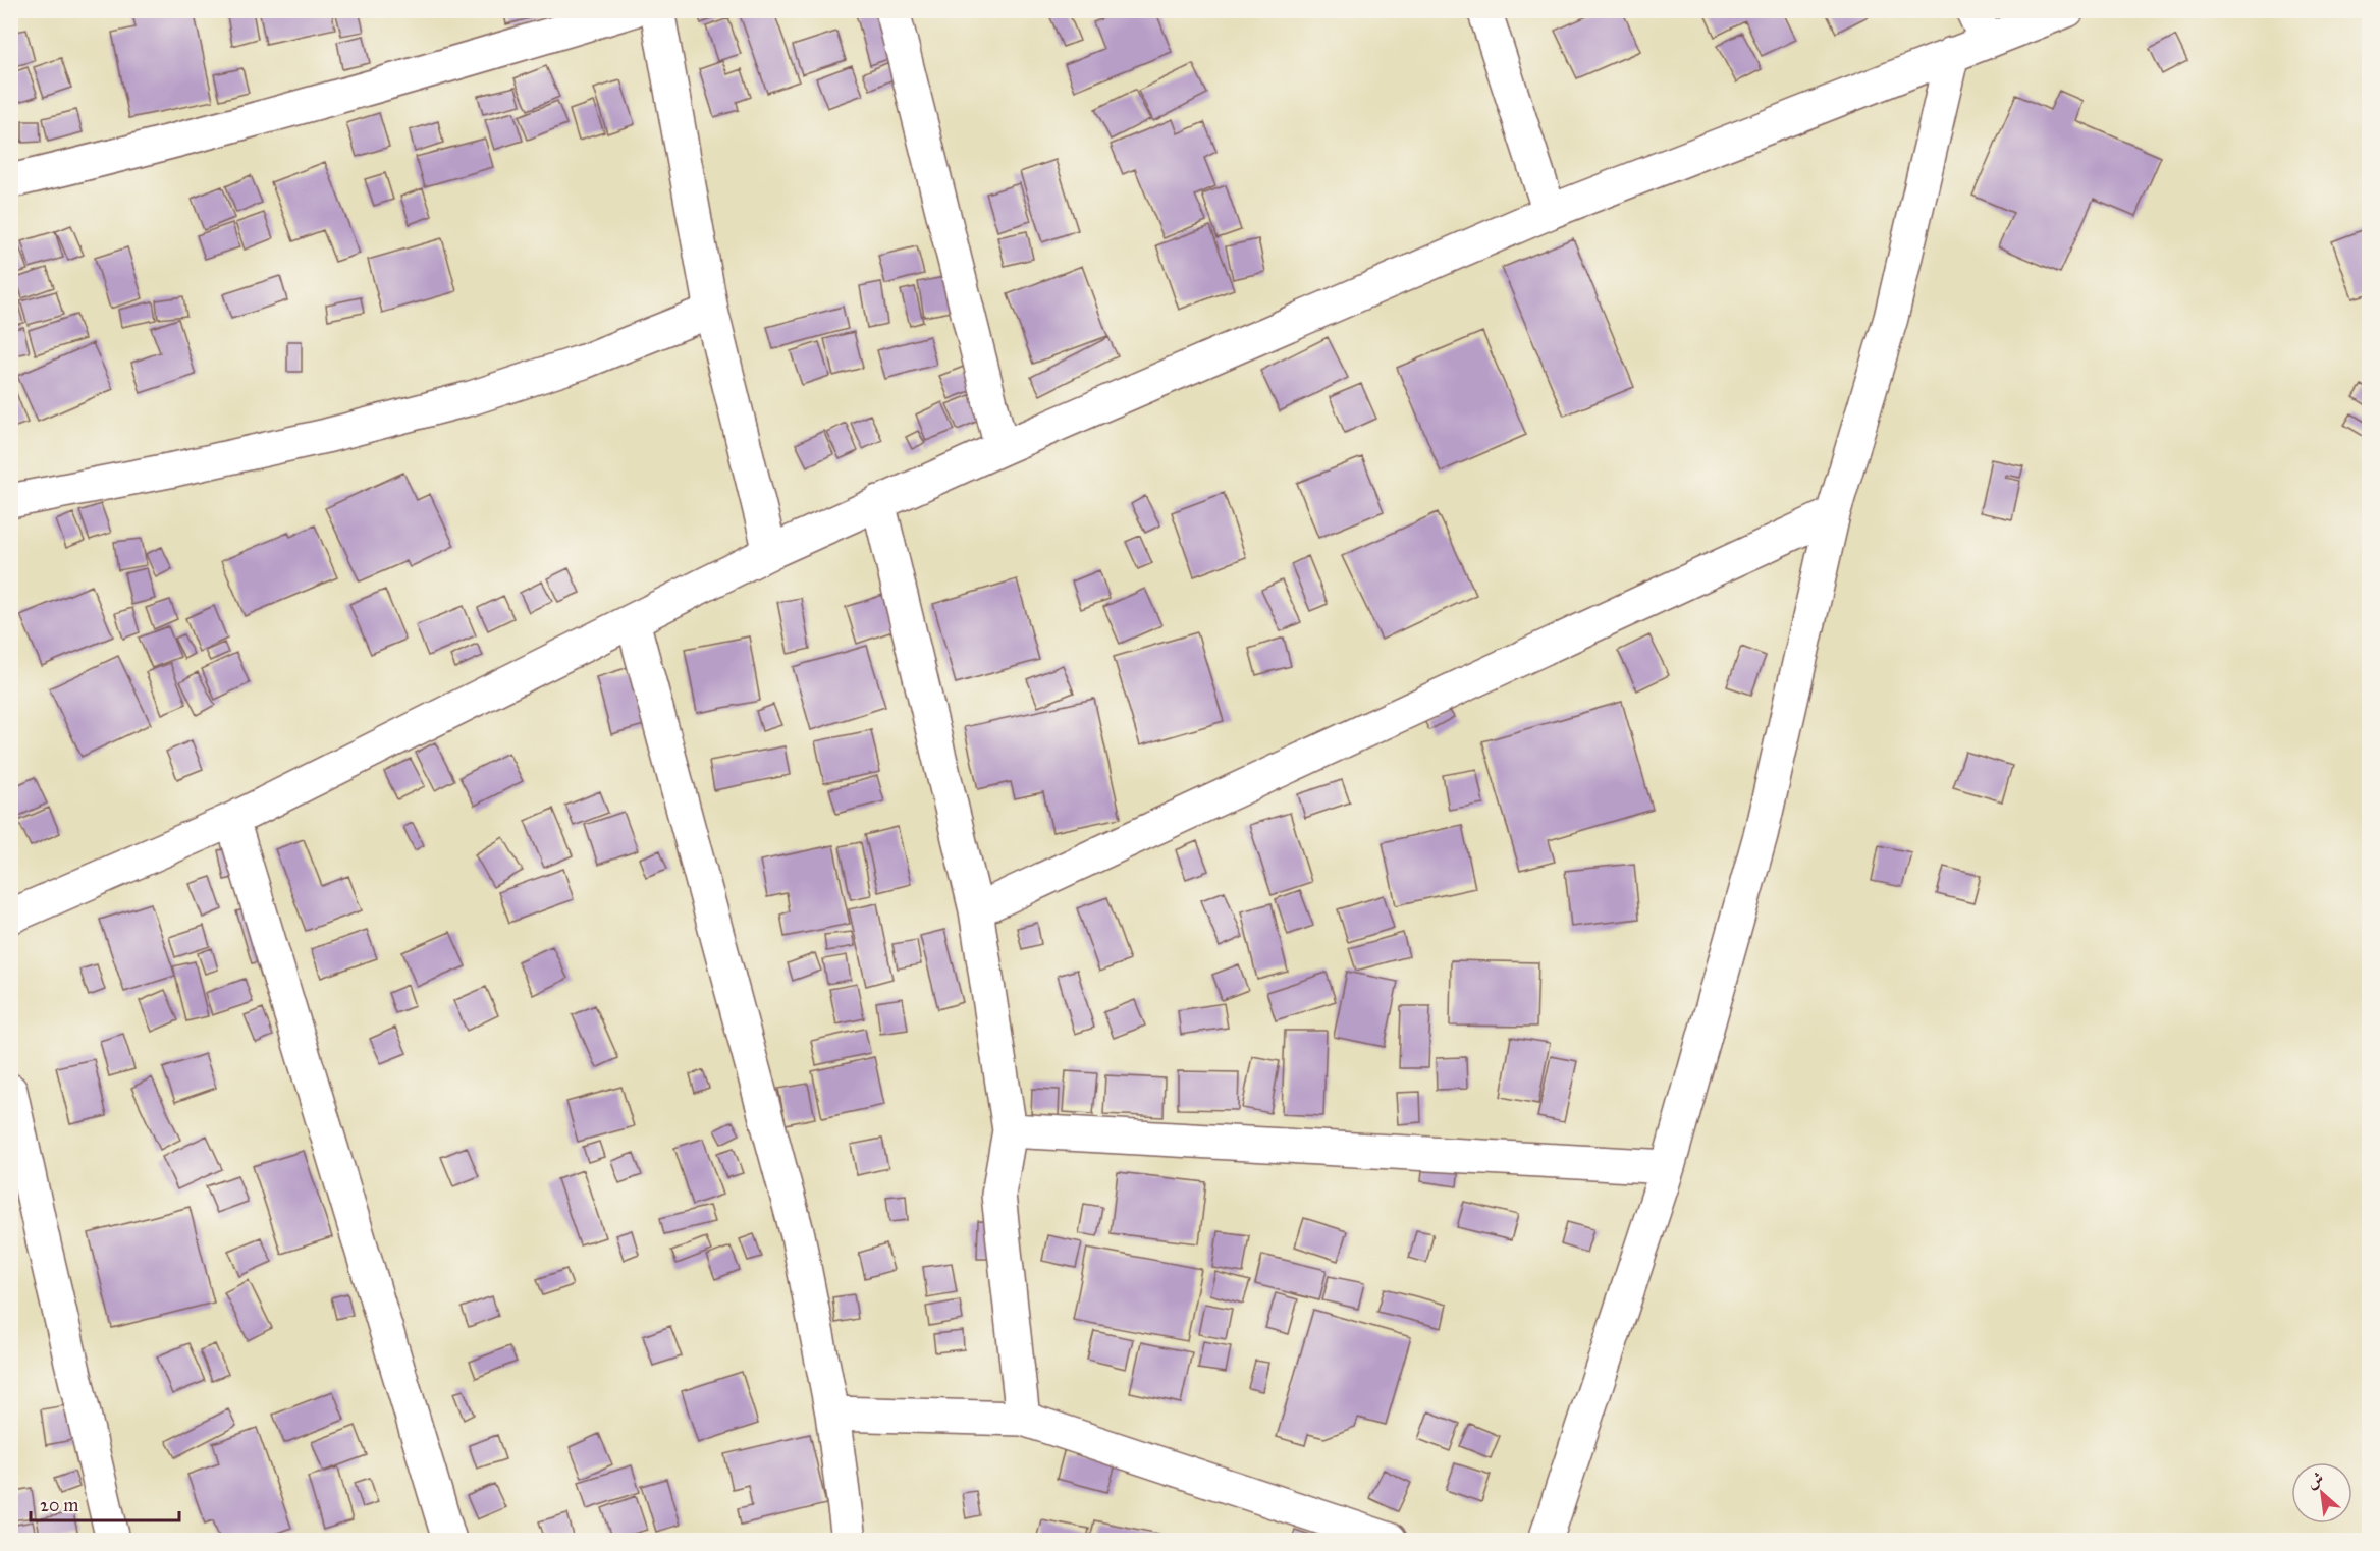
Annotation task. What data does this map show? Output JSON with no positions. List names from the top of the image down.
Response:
{
  "scale_bar": "20 m",
  "north": "top left"
}
